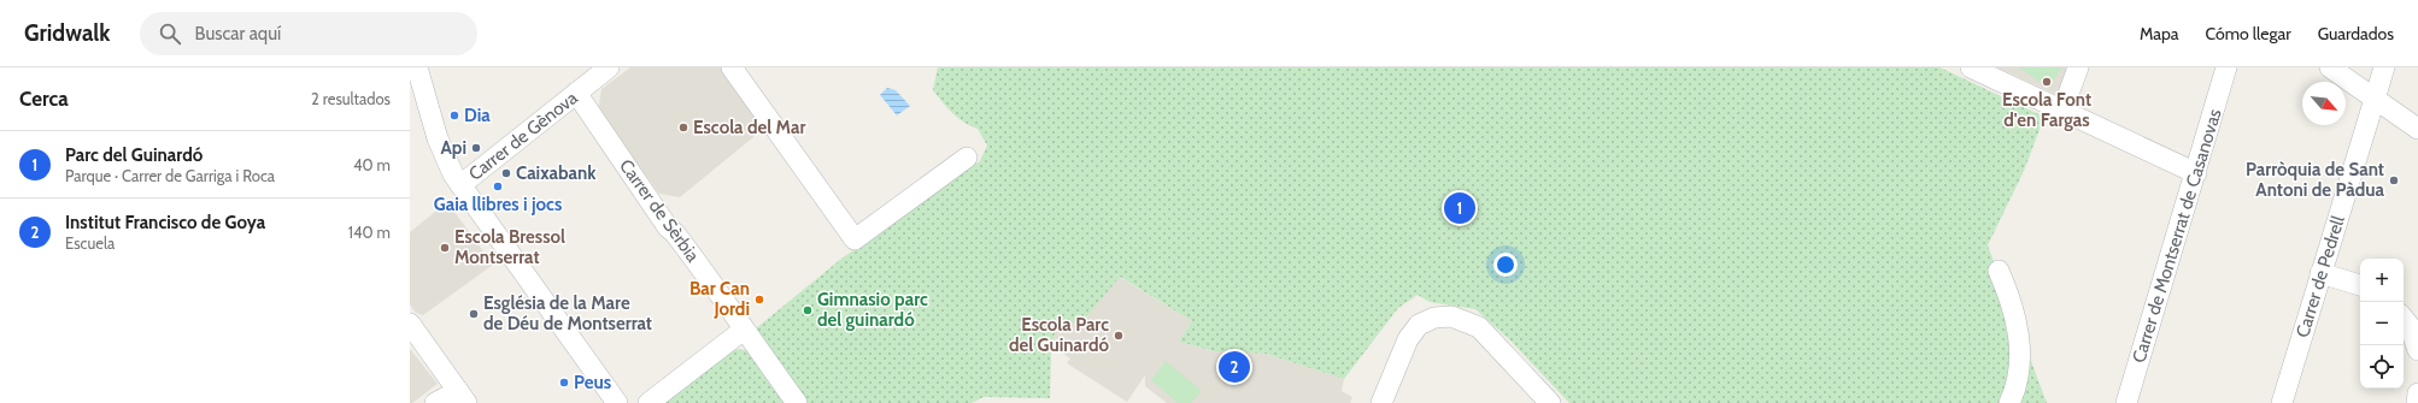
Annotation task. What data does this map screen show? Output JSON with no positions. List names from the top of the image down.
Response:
{
  "streets": {
    "street": [
      "Carrer de Gènova",
      "Carrer de Sèrbia",
      "Carrer de Montserrat de Casanovas",
      "Carrer de Pedrell"
    ]
  },
  "crossings": [
    ["Carrer de Gènova", "Carrer de Sèrbia"]
  ],
  "places": [
    "Escola Font d'en Fargas",
    "Dia",
    "Escola del Mar",
    "Api",
    "Caixabank",
    "Parròquia de Sant Antoni de Pàdua",
    "Gaia llibres i jocs",
    "Escola Bressol Montserrat",
    "Bar Can Jordi",
    "Gimnasio parc del guinardó",
    "Església de la Mare de Déu de Montserrat",
    "Escola Parc del Guinardó",
    "Peus"
  ],
  "north": "bottom right",
  "page": {
    "header": "Gridwalk",
    "search": "Buscar aquí",
    "nav": ["Mapa", "Cómo llegar", "Guardados"],
    "heading": ["Cerca", "2 resultados"],
    "list": [
      {
        "mark": "1",
        "name": "Parc del Guinardó",
        "note": "Parque · Carrer de Garriga i Roca",
        "value": "40 m"
      },
      {
        "mark": "2",
        "name": "Institut Francisco de Goya",
        "note": "Escuela",
        "value": "140 m"
      }
    ],
    "pins": ["1", "2"],
    "map_buttons": ["+", "−"]
  }
}
